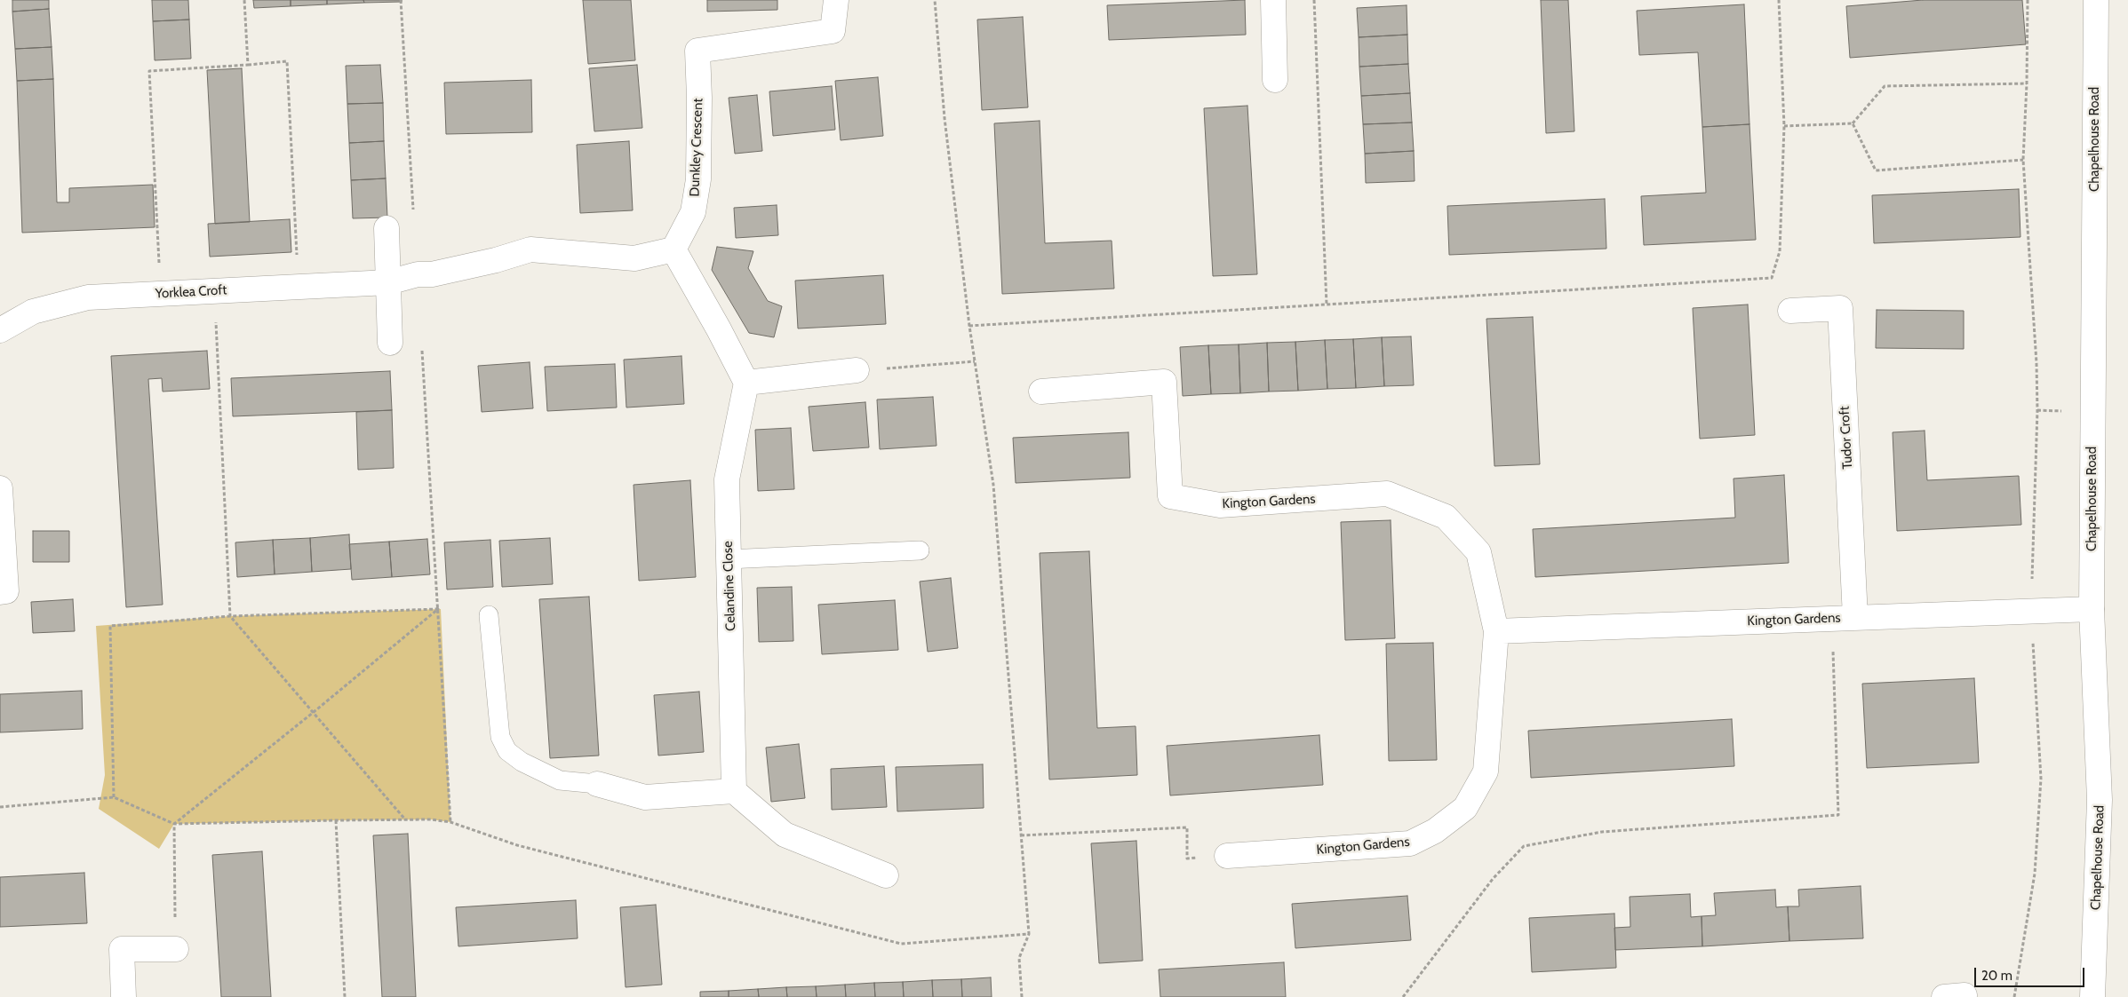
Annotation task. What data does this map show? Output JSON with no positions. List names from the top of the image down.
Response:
{
  "streets": {
    "street": [
      "Chapelhouse Road",
      "Dunkley Crescent",
      "Yorklea Croft",
      "Tudor Croft",
      "Kington Gardens",
      "Celandine Close"
    ]
  },
  "crossings": [
    ["Chapelhouse Road", "Kington Gardens"],
    ["Tudor Croft", "Kington Gardens"]
  ],
  "scale_bar": "20 m"
}
